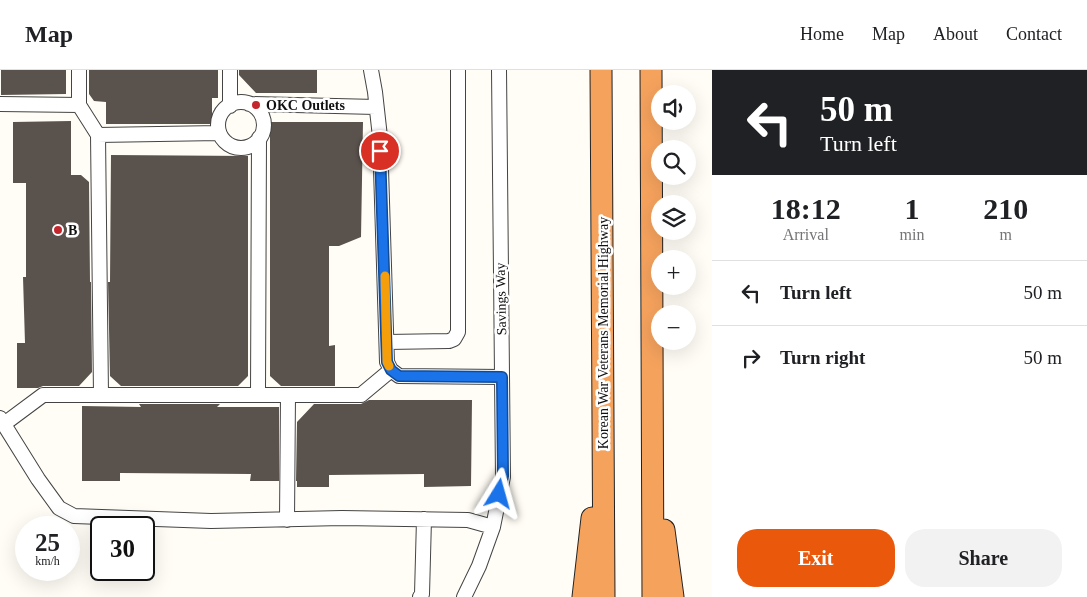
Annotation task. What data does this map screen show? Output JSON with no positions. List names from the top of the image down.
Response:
{
  "streets": {
    "highway": ["Korean War Veterans Memorial Highway"],
    "street": ["Savings Way"]
  },
  "places": ["OKC Outlets", "B"],
  "page": {
    "header": "Map",
    "nav": [
      "Home",
      "Map",
      "About",
      "Contact"
    ],
    "turn": ["50 m", "Turn left"],
    "map_buttons": ["+", "−"],
    "eta": [
      "18:12",
      "Arrival",
      "1",
      "min",
      "210",
      "m"
    ],
    "list": [
      {
        "name": "Turn left",
        "value": "50 m"
      },
      {
        "name": "Turn right",
        "value": "50 m"
      }
    ],
    "speed": "25 km/h",
    "limit": "30",
    "buttons": ["Exit", "Share"]
  }
}
